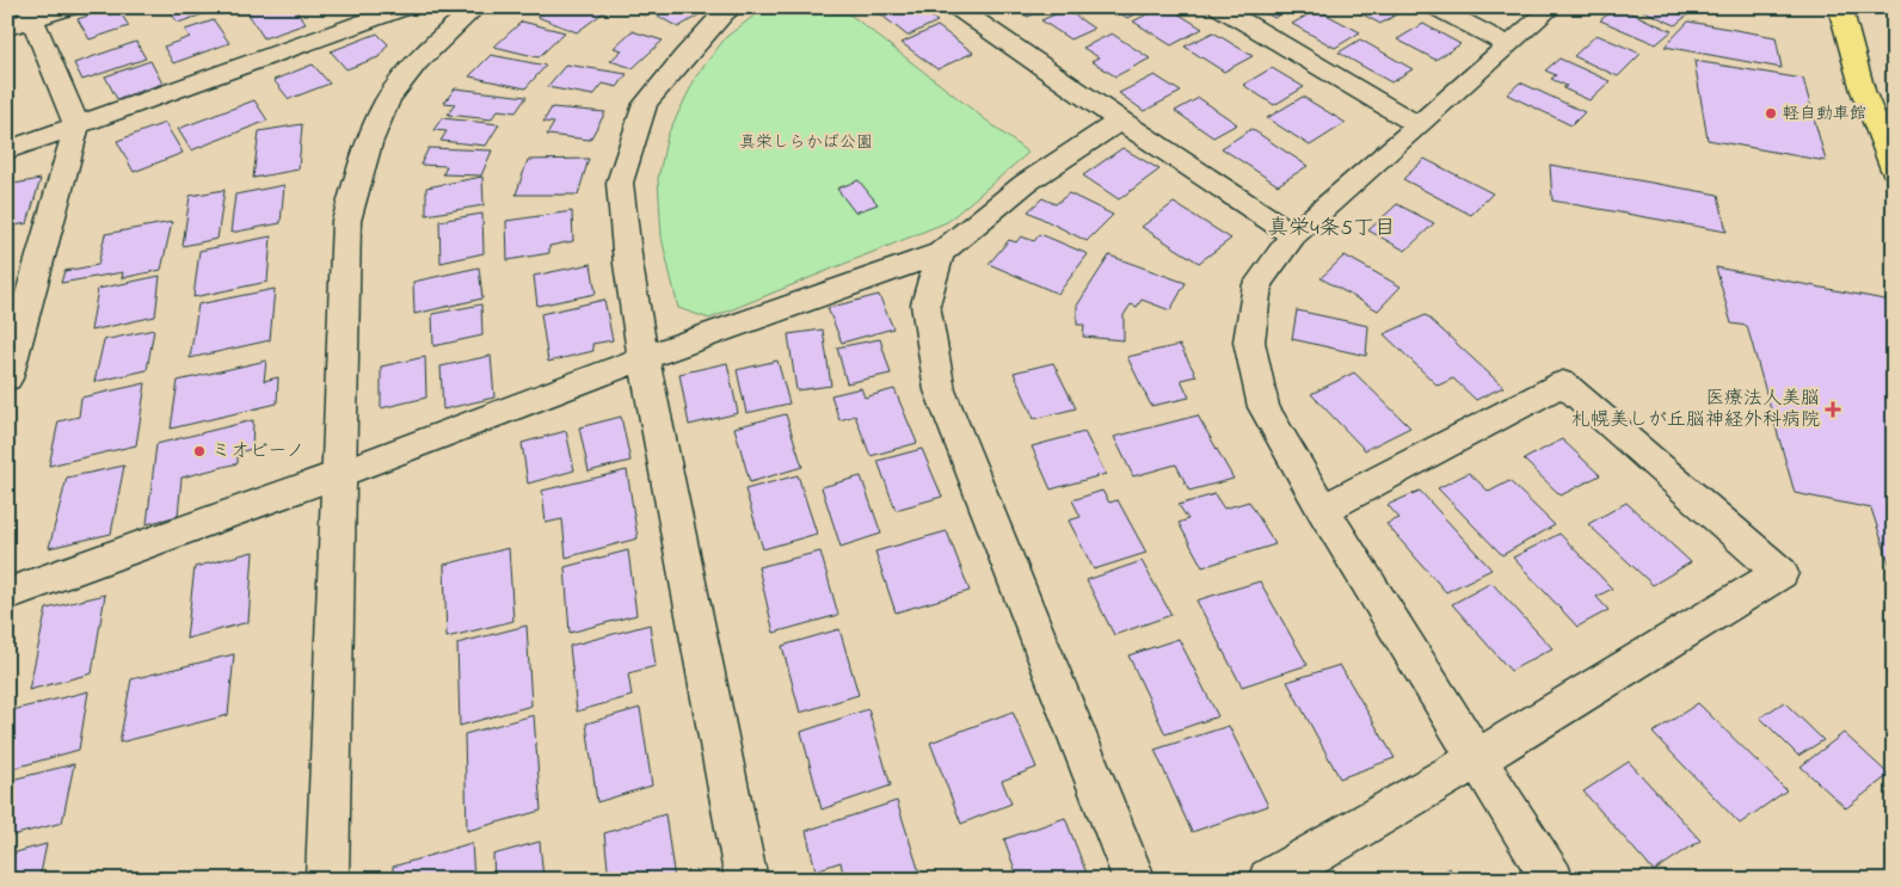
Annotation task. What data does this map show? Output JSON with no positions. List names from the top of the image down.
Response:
{
  "districts": ["真栄4条5丁目"],
  "parks": ["真栄しらかば公園"],
  "places": {
    "other": ["軽自動車館", "ミオビーノ"],
    "health": ["医療法人美脳 札幌美しが丘脳神経外科病院"]
  }
}
